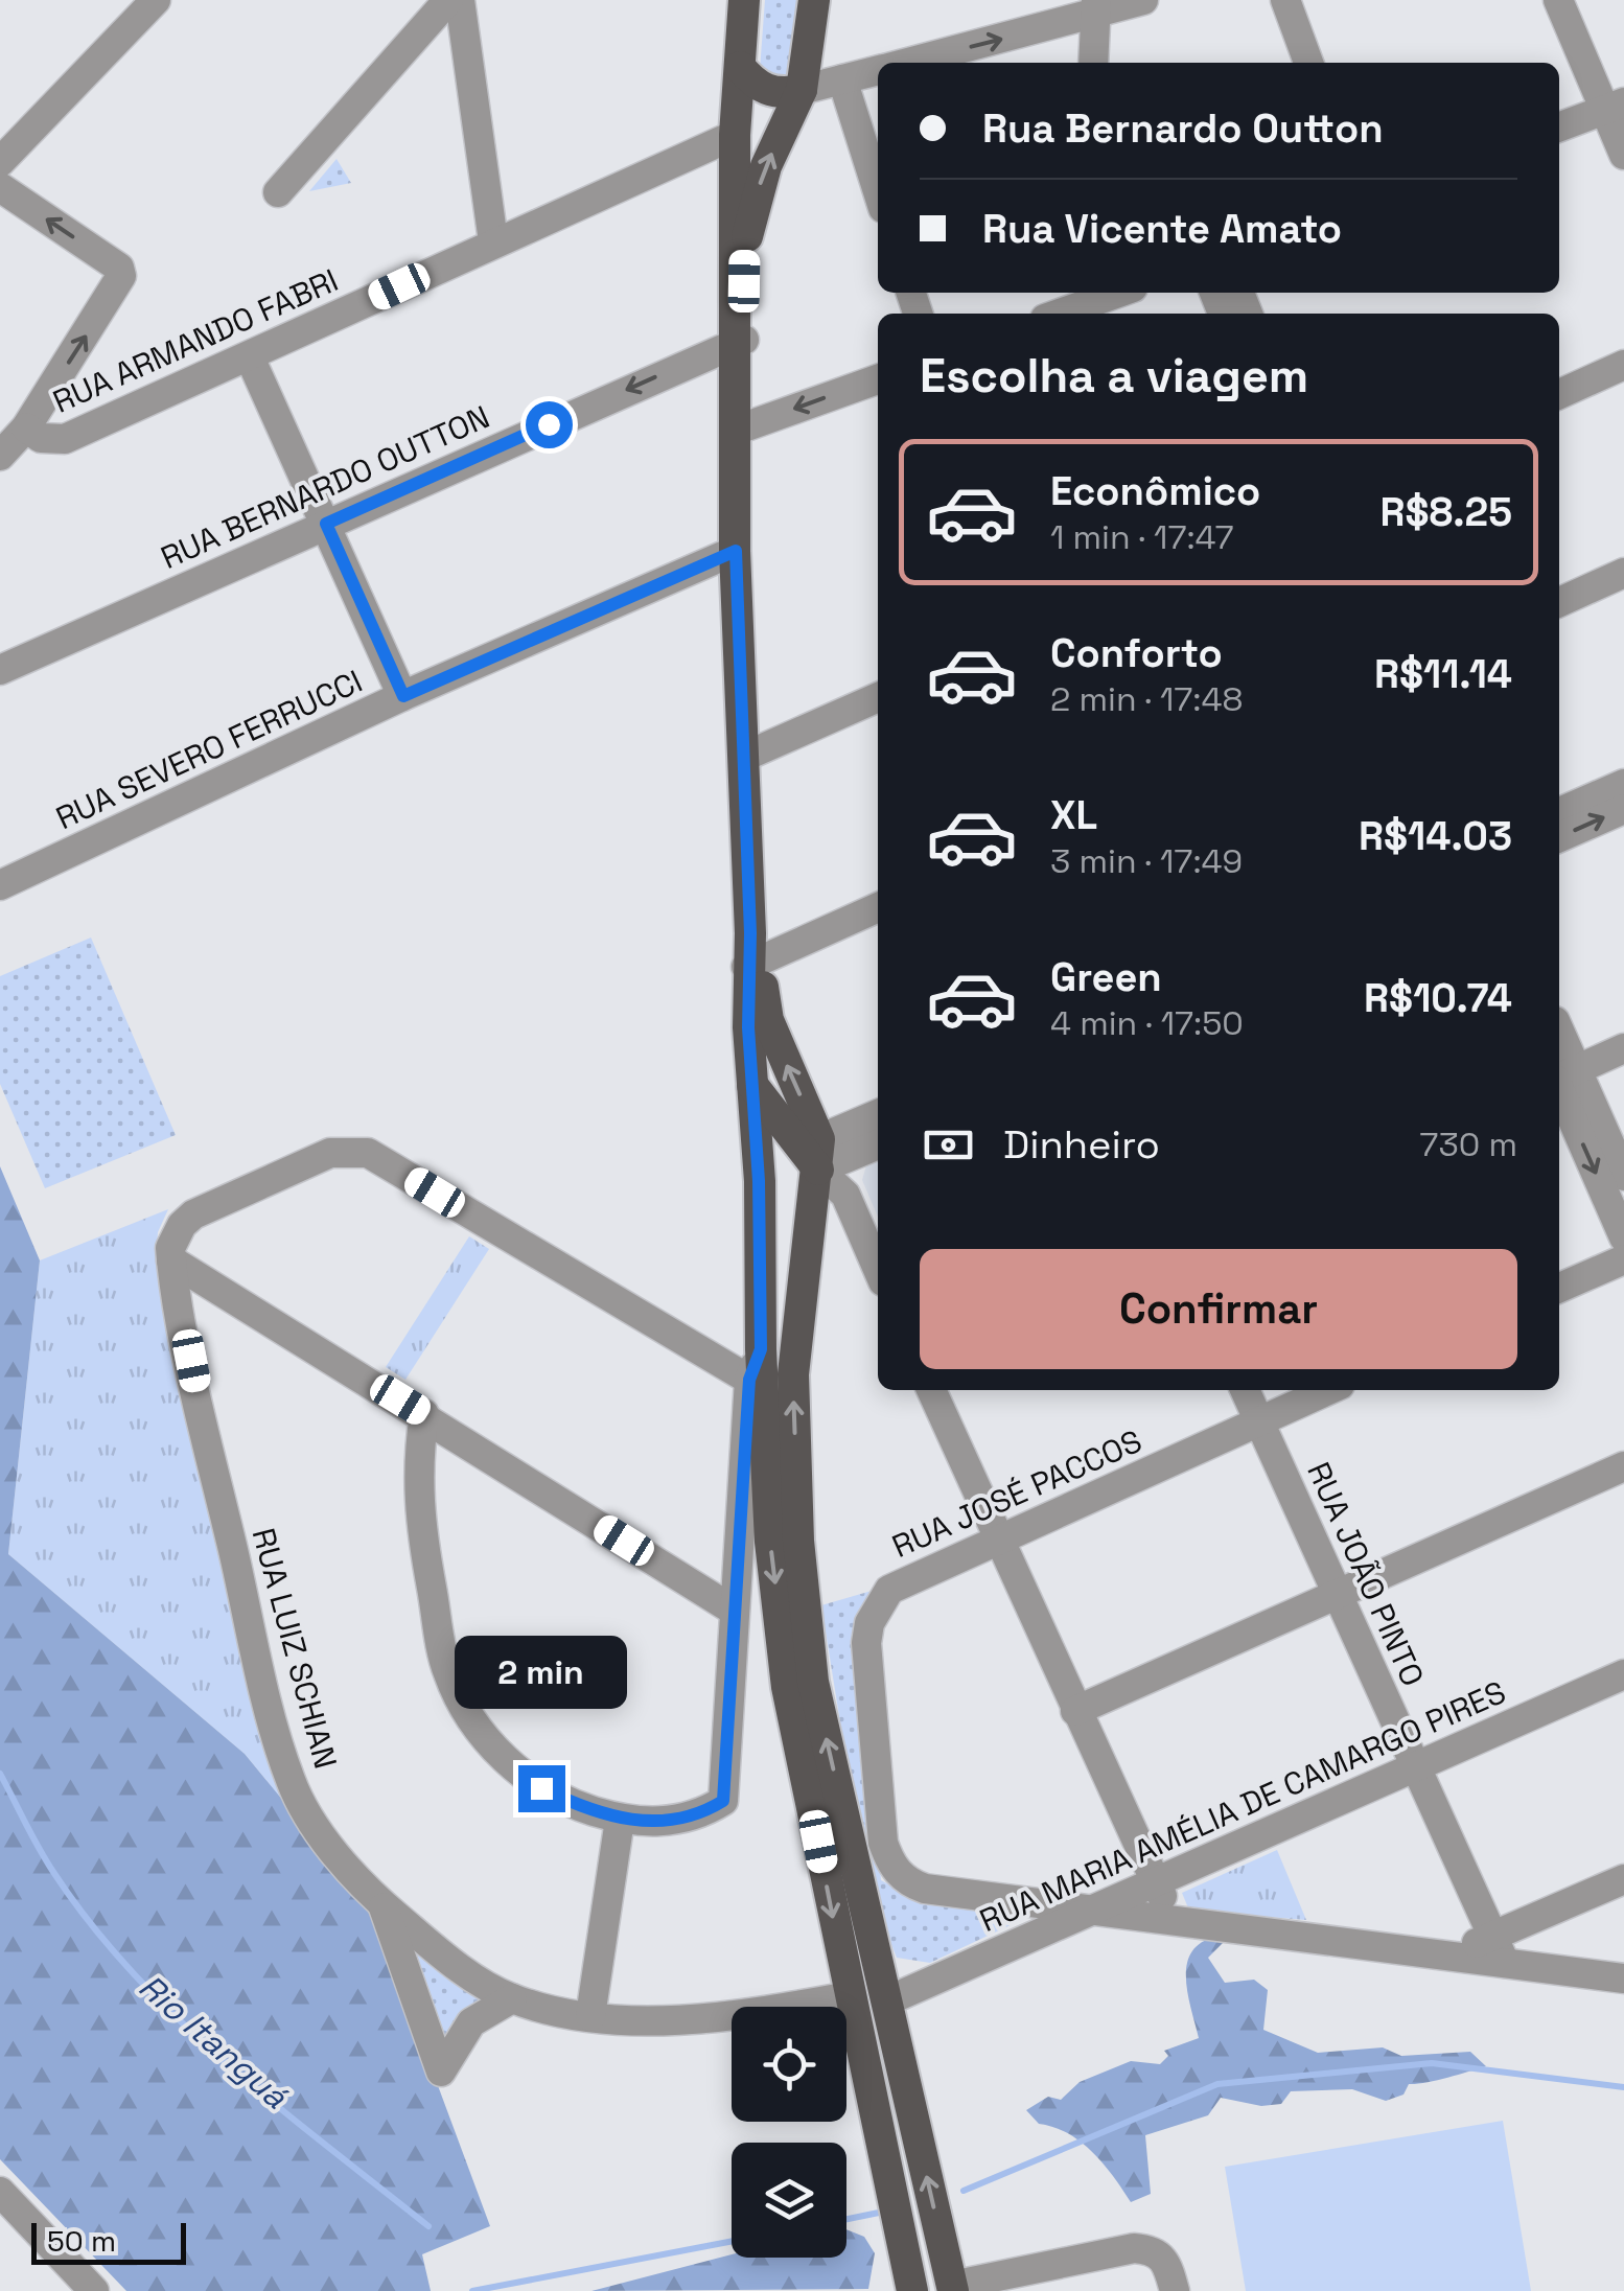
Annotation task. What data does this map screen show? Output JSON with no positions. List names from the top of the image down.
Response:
{
  "streets": {
    "street": [
      "RUA ARMANDO FABRI",
      "RUA BERNARDO OUTTON",
      "RUA SEVERO FERRUCCI",
      "RUA JOSÉ PACCOS",
      "RUA JOÃO PINTO",
      "RUA LUIZ SCHIAN",
      "RUA MARIA AMÉLIA DE CAMARGO PIRES"
    ]
  },
  "crossings": [
    ["RUA JOSÉ PACCOS", "RUA JOÃO PINTO"],
    ["RUA JOSÉ PACCOS", "RUA MARIA AMÉLIA DE CAMARGO PIRES"],
    ["RUA JOÃO PINTO", "RUA MARIA AMÉLIA DE CAMARGO PIRES"]
  ],
  "one_way": ["RUA BERNARDO OUTTON"],
  "water": ["Rio Itanguá"],
  "scale_bar": "50 m",
  "page": {
    "banner": ["Rua Bernardo Outton", "Rua Vicente Amato"],
    "heading": "Escolha a viagem",
    "list": [
      {
        "name": "Econômico",
        "note": "1 min · 17:47",
        "value": "R$8.25"
      },
      {
        "name": "Conforto",
        "note": "2 min · 17:48",
        "value": "R$11.14"
      },
      {
        "name": "XL",
        "note": "3 min · 17:49",
        "value": "R$14.03"
      },
      {
        "name": "Green",
        "note": "4 min · 17:50",
        "value": "R$10.74"
      }
    ],
    "pay": ["Dinheiro", "730 m"],
    "buttons": "Confirmar",
    "bubble": "2 min",
    "scale": "50 m"
  }
}
